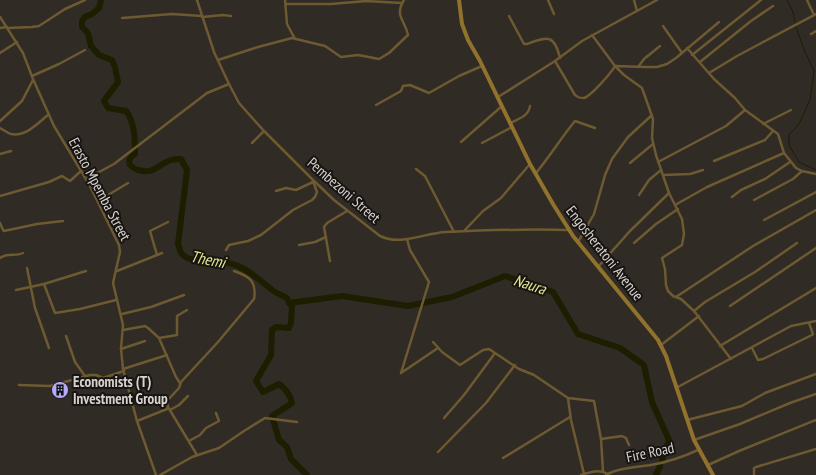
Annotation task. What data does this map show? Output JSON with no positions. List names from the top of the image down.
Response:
{
  "streets": {
    "street": [
      "Erasto Mpemba Street",
      "Pembezoni Street",
      "Engosheratoni Avenue",
      "Fire Road"
    ]
  },
  "crossings": [
    ["Pembezoni Street", "Engosheratoni Avenue"],
    ["Engosheratoni Avenue", "Fire Road"]
  ],
  "water": ["Themi", "Naura"],
  "places": {
    "building": ["Economists (T) Investment Group"]
  }
}
